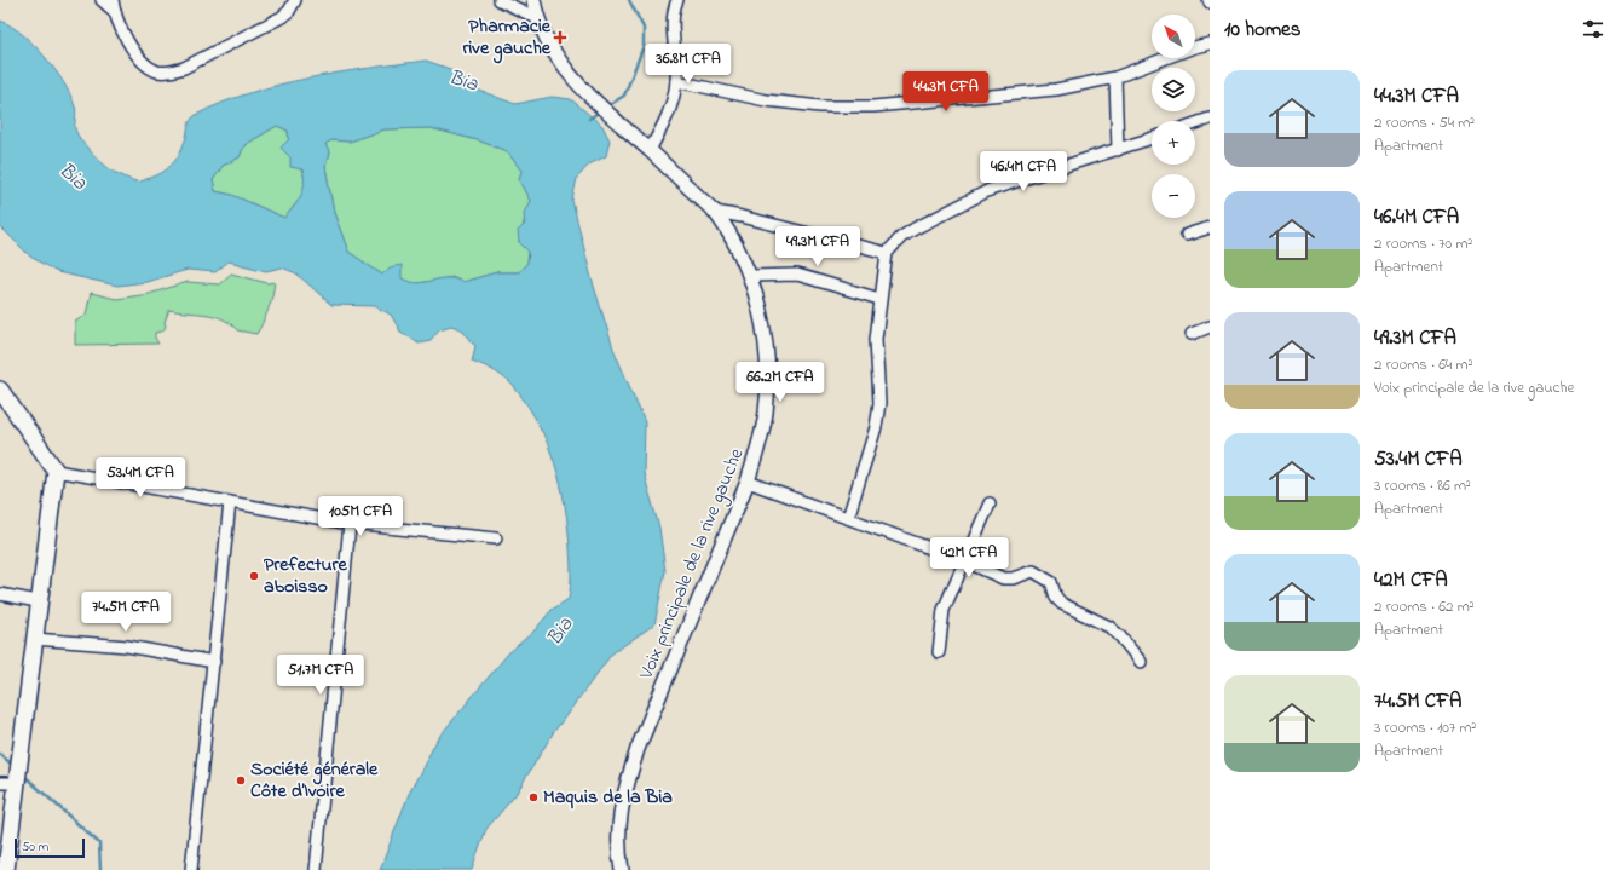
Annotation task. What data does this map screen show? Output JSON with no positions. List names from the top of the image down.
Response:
{
  "streets": {
    "street": ["Voix principale de la rive gauche"]
  },
  "water": ["Bia"],
  "places": {
    "health": ["Pharmacie rive gauche"],
    "other": ["Prefecture aboisso", "Société générale Côte d’Ivoire", "Maquis de la Bia"]
  },
  "scale_bar": "50 m",
  "north": "top left",
  "page": {
    "heading": "10 homes",
    "map_buttons": ["+", "−"],
    "price": [
      "36.8M CFA",
      "44.3M CFA",
      "46.4M CFA",
      "49.3M CFA",
      "66.2M CFA",
      "53.4M CFA",
      "105M CFA",
      "42M CFA",
      "74.5M CFA",
      "51.7M CFA"
    ],
    "list": [
      {
        "name": "44.3M CFA",
        "note": "2 rooms · 54 m² · Apartment"
      },
      {
        "name": "46.4M CFA",
        "note": "2 rooms · 70 m² · Apartment"
      },
      {
        "name": "49.3M CFA",
        "note": "2 rooms · 64 m² · Voix principale de la rive gauche"
      },
      {
        "name": "53.4M CFA",
        "note": "3 rooms · 86 m² · Apartment"
      },
      {
        "name": "42M CFA",
        "note": "2 rooms · 62 m² · Apartment"
      },
      {
        "name": "74.5M CFA",
        "note": "3 rooms · 107 m² · Apartment"
      }
    ],
    "scale": "50 m"
  }
}
